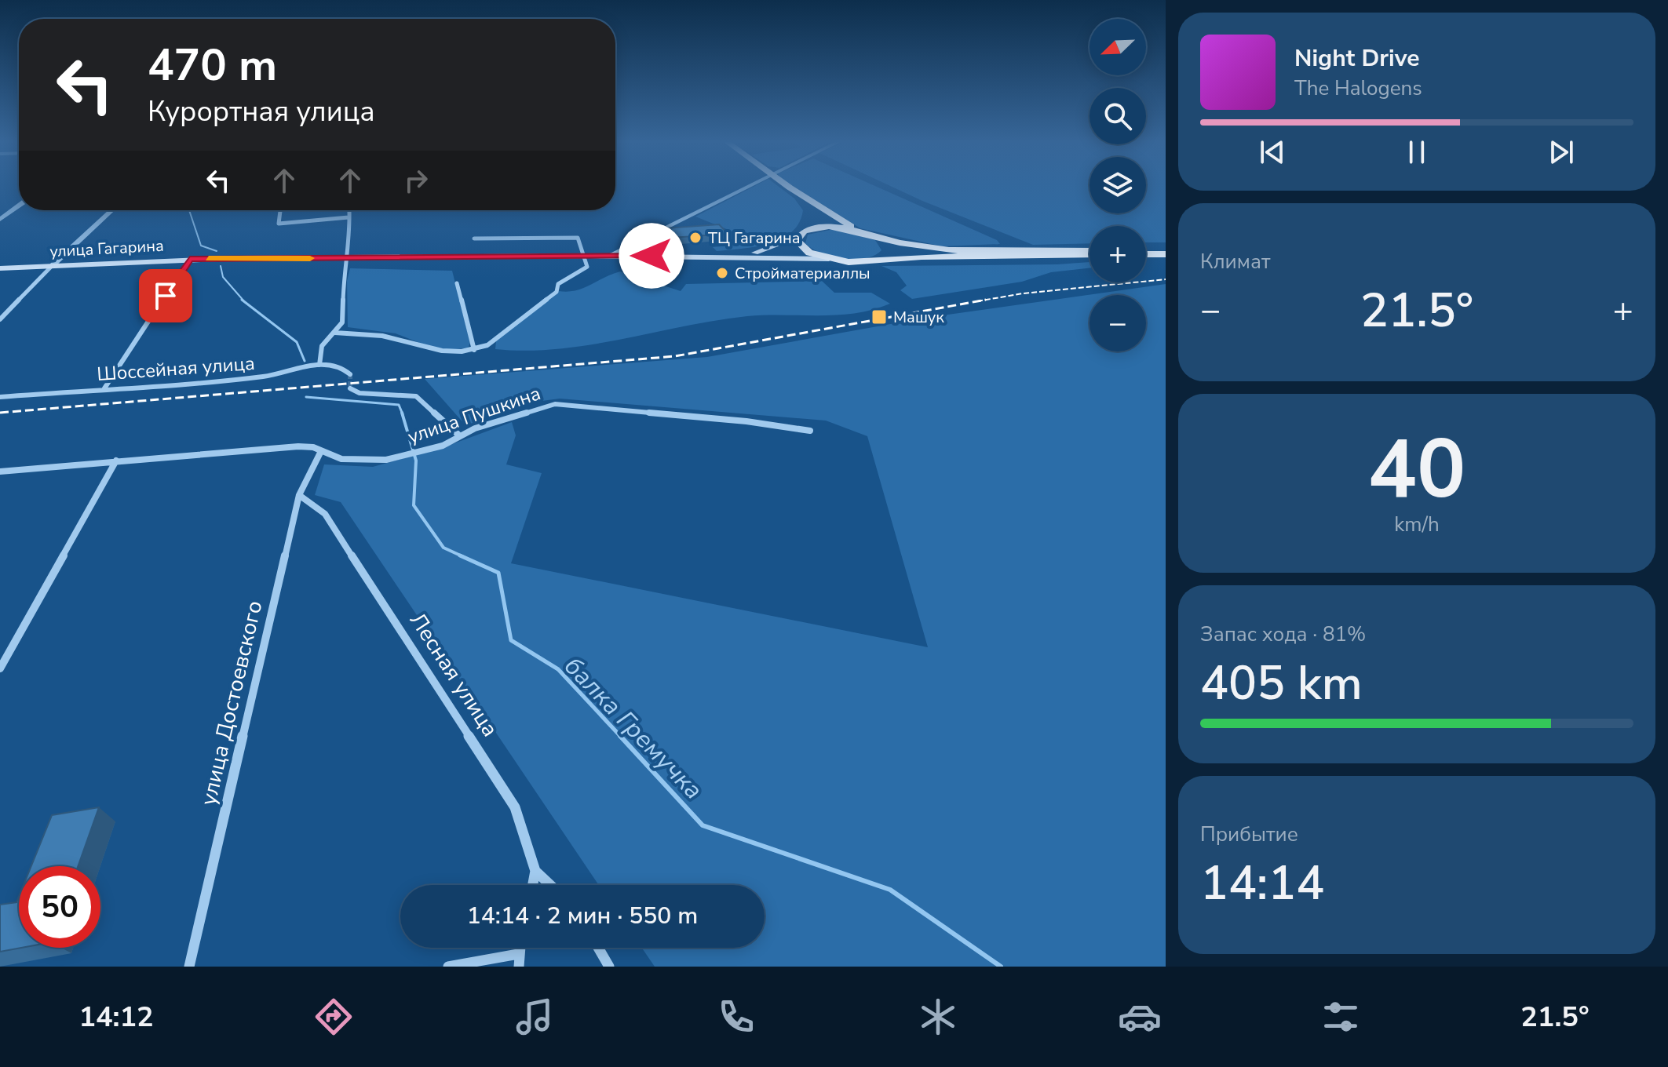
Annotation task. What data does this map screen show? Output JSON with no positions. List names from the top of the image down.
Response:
{
  "streets": {
    "main road": ["улица Гагарина"],
    "street": [
      "Шоссейная улица",
      "улица Пушкина",
      "Лесная улица",
      "улица Достоевского"
    ]
  },
  "crossings": [
    ["улица Пушкина", "улица Достоевского"],
    ["Лесная улица", "улица Достоевского"]
  ],
  "water": ["балка Гремучка"],
  "places": {
    "other": ["ТЦ Гагарина", "Стройматериаллы"],
    "transit": ["Машук"]
  },
  "north": "bottom left",
  "page": {
    "map_buttons": ["+", "−"],
    "turn": ["470 m", "Курортная улица"],
    "song": ["Night Drive", "The Halogens"],
    "tile": [
      "Климат",
      ["40", "km/h"],
      ["Запас хода · 81%", "405 km"],
      ["Прибытие", "14:14"]
    ],
    "heat": ["−", "21.5°", "+"],
    "limit": "50",
    "trip": "14:14 · 2 мин · 550 m",
    "tabs": ["14:12", "21.5°"]
  }
}
